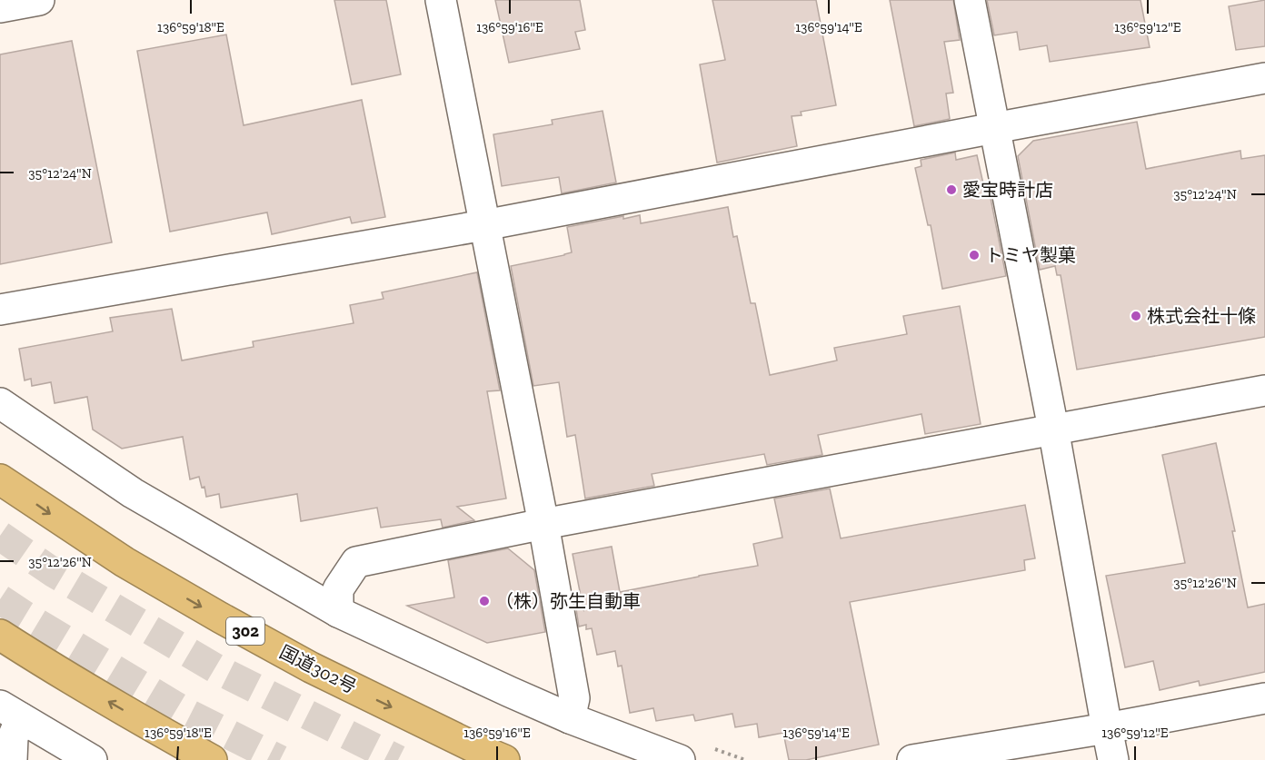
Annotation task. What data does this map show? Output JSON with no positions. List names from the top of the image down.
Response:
{
  "streets": {
    "highway": ["302", "国道302号"]
  },
  "places": [
    "愛宝時計店",
    "トミヤ製菓",
    "株式会社十條",
    "（株）弥生自動車"
  ],
  "coordinates": [
    "136°59'18\"E",
    "136°59'16\"E",
    "136°59'14\"E",
    "136°59'12\"E",
    "35°12'24\"N",
    "35°12'26\"N"
  ]
}
